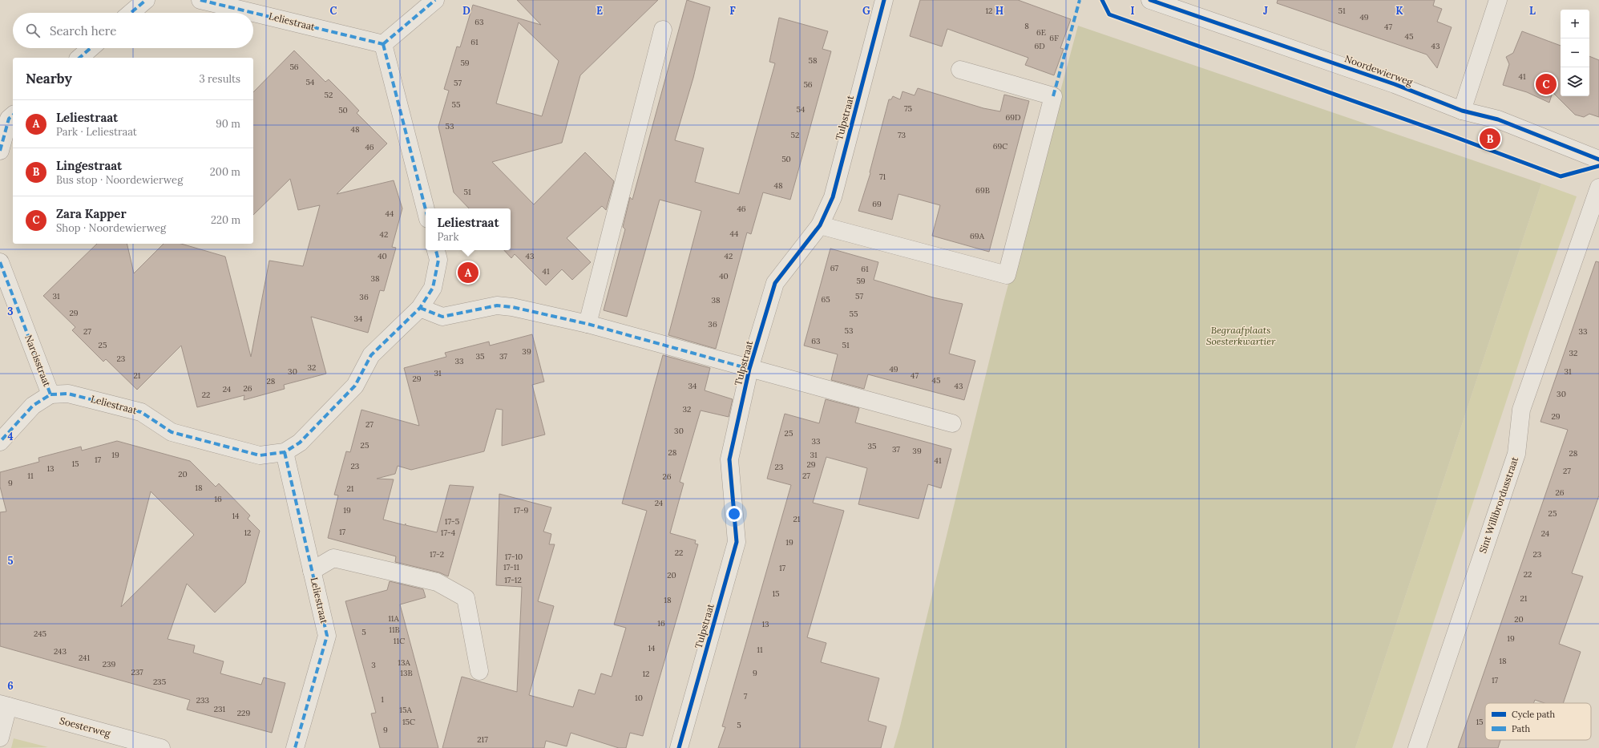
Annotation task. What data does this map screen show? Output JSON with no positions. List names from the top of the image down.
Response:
{
  "streets": {
    "street": [
      "Leliestraat",
      "Noordewierweg",
      "Tulpstraat",
      "Narcisstraat",
      "Sint Willibrordusstraat",
      "Soesterweg"
    ]
  },
  "crossings": [
    ["Leliestraat", "Narcisstraat"]
  ],
  "parks": ["Begraafplaats Soesterkwartier"],
  "house_numbers": [
    "12",
    "51",
    "49",
    "63",
    "8",
    "47",
    "6E",
    "45",
    "6F",
    "61",
    "6D",
    "43",
    "58",
    "59",
    "56",
    "41",
    "54",
    "57",
    "56",
    "52",
    "55",
    "75",
    "54",
    "50",
    "69D",
    "53",
    "48",
    "52",
    "73",
    "69C",
    "46",
    "50",
    "71",
    "48",
    "69B",
    "51",
    "69",
    "46",
    "44",
    "44",
    "42",
    "69A",
    "40",
    "43",
    "42",
    "67",
    "61",
    "41",
    "40",
    "38",
    "59",
    "31",
    "57",
    "36",
    "65",
    "38",
    "29",
    "55",
    "34",
    "36",
    "53",
    "27",
    "33",
    "63",
    "25",
    "51",
    "39",
    "32",
    "35",
    "37",
    "23",
    "33",
    "32",
    "49",
    "30",
    "31",
    "31",
    "21",
    "47",
    "29",
    "45",
    "28",
    "34",
    "43",
    "26",
    "24",
    "30",
    "22",
    "32",
    "29",
    "27",
    "30",
    "25",
    "33",
    "25",
    "35",
    "37",
    "39",
    "28",
    "28",
    "19",
    "31",
    "17",
    "41",
    "15",
    "29",
    "23",
    "23",
    "13",
    "27",
    "20",
    "11",
    "27",
    "26",
    "9",
    "18",
    "21",
    "26",
    "16",
    "24",
    "19",
    "17-9",
    "25",
    "14",
    "21",
    "17-5",
    "17",
    "12",
    "17-4",
    "24",
    "19",
    "22",
    "17-2",
    "23",
    "17-10",
    "17-11",
    "17",
    "22",
    "20",
    "17-12",
    "15",
    "21",
    "18",
    "11A",
    "20",
    "16",
    "13",
    "11B",
    "5",
    "245",
    "19",
    "11C",
    "14",
    "11",
    "243",
    "241",
    "18",
    "13A",
    "239",
    "3",
    "237",
    "13B",
    "9",
    "12",
    "17",
    "235",
    "7",
    "10",
    "1",
    "233",
    "231",
    "15A",
    "229",
    "15C",
    "15",
    "5",
    "9",
    "217"
  ],
  "legend": ["Cycle path", "Path"],
  "page": {
    "map_buttons": ["+", "−"],
    "search": "Search here",
    "heading": ["Nearby", "3 results"],
    "pins": ["C", "B", "A"],
    "list": [
      {
        "mark": "A",
        "name": "Leliestraat",
        "note": "Park · Leliestraat",
        "value": "90 m"
      },
      {
        "mark": "B",
        "name": "Lingestraat",
        "note": "Bus stop · Noordewierweg",
        "value": "200 m"
      },
      {
        "mark": "C",
        "name": "Zara Kapper",
        "note": "Shop · Noordewierweg",
        "value": "220 m"
      }
    ],
    "popup": ["Leliestraat", "Park"]
  },
  "grid": {
    "columns": [
      "C",
      "D",
      "E",
      "F",
      "G",
      "H",
      "I",
      "J",
      "K",
      "L"
    ],
    "rows": [
      "3",
      "4",
      "5",
      "6"
    ]
  }
}
